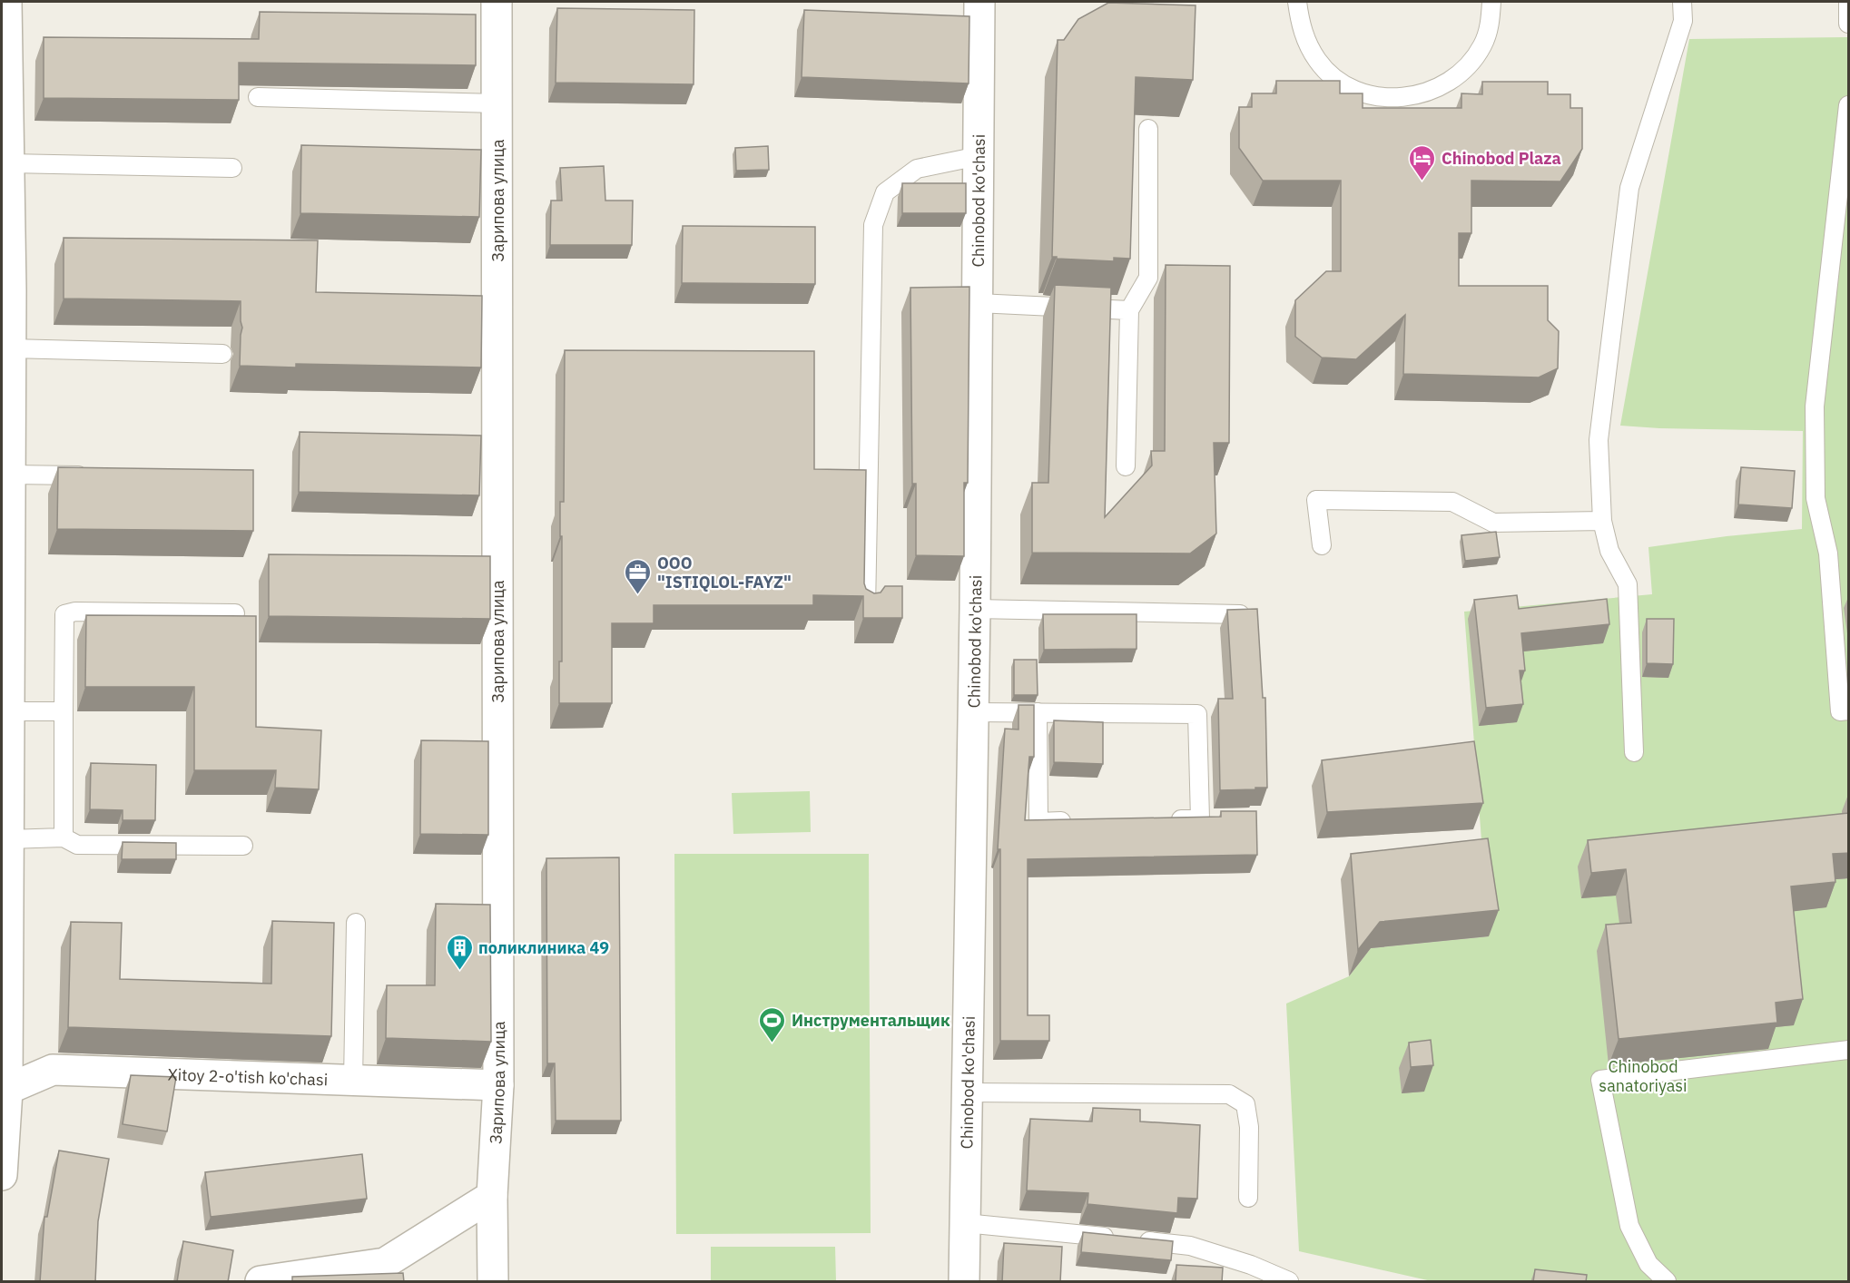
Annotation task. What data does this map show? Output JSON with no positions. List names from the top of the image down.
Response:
{
  "streets": {
    "street": ["Зарипова улица", "Chinobod ko'chasi", "Xitoy 2-o'tish ko'chasi"]
  },
  "crossings": [
    ["Зарипова улица", "Xitoy 2-o'tish ko'chasi"]
  ],
  "parks": ["Chinobod sanatoriyasi"],
  "places": {
    "hotel": ["Chinobod Plaza"],
    "office": ["ООО \"ISTIQLOL-FAYZ\""],
    "building": ["поликлиника 49"],
    "sports": ["Инструментальщик"]
  }
}
